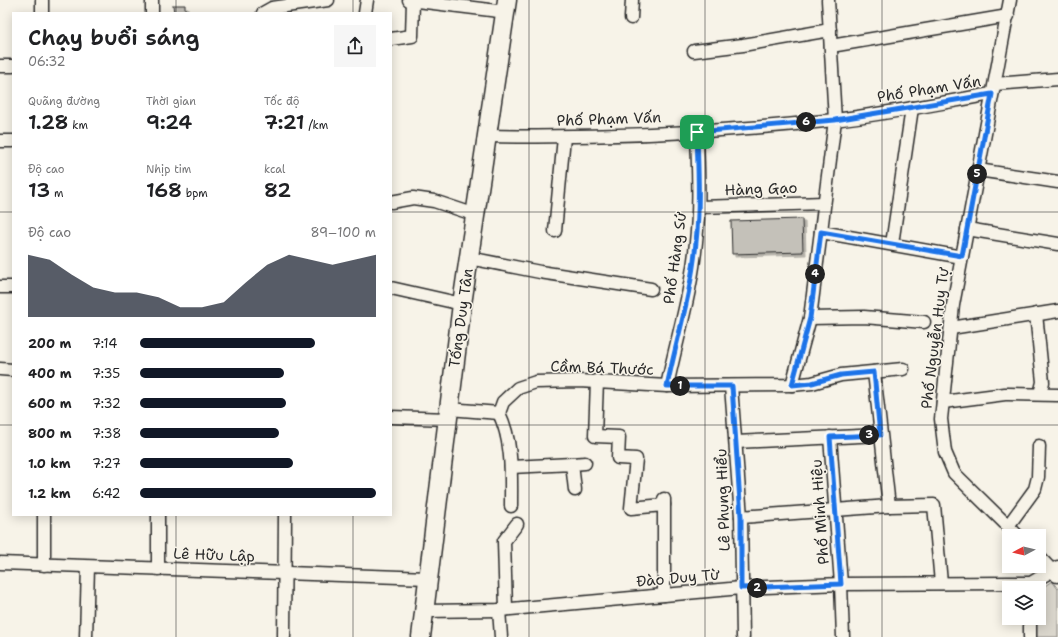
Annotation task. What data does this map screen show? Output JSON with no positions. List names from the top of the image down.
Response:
{
  "streets": {
    "highway": ["Tống Duy Tân"],
    "street": [
      "Phố Phạm Vấn",
      "Hàng Gạo",
      "Phố Hàng Sứ",
      "Phố Nguyễn Huy Tự",
      "Cầm Bá Thước",
      "Lê Phụng Hiểu",
      "Phố Minh Hiệu",
      "Lê Hữu Lập",
      "Đào Duy Từ"
    ]
  },
  "crossings": [
    ["Phố Phạm Vấn", "Phố Hàng Sứ"],
    ["Phố Phạm Vấn", "Tống Duy Tân"],
    ["Phố Phạm Vấn", "Phố Nguyễn Huy Tự"],
    ["Hàng Gạo", "Phố Hàng Sứ"],
    ["Phố Hàng Sứ", "Cầm Bá Thước"],
    ["Tống Duy Tân", "Lê Hữu Lập"],
    ["Tống Duy Tân", "Đào Duy Từ"],
    ["Cầm Bá Thước", "Lê Phụng Hiểu"],
    ["Lê Phụng Hiểu", "Đào Duy Từ"],
    ["Phố Minh Hiệu", "Đào Duy Từ"]
  ],
  "north": "left",
  "page": {
    "heading": ["Chạy buổi sáng", "06:32"],
    "stats": [
      ["Quãng đường", "1.28 km"],
      ["Thời gian", "9:24"],
      ["Tốc độ", "7:21 /km"],
      ["Độ cao", "13 m"],
      ["Nhịp tim", "168 bpm"],
      ["kcal", "82"]
    ],
    "pins": [
      "6",
      "5",
      "4",
      "1",
      "3",
      "2"
    ],
    "chart": ["Độ cao", "89–100 m"],
    "list": [
      {
        "name": "200 m",
        "note": "7:14"
      },
      {
        "name": "400 m",
        "note": "7:35"
      },
      {
        "name": "600 m",
        "note": "7:32"
      },
      {
        "name": "800 m",
        "note": "7:38"
      },
      {
        "name": "1.0 km",
        "note": "7:27"
      },
      {
        "name": "1.2 km",
        "note": "6:42"
      }
    ]
  }
}
